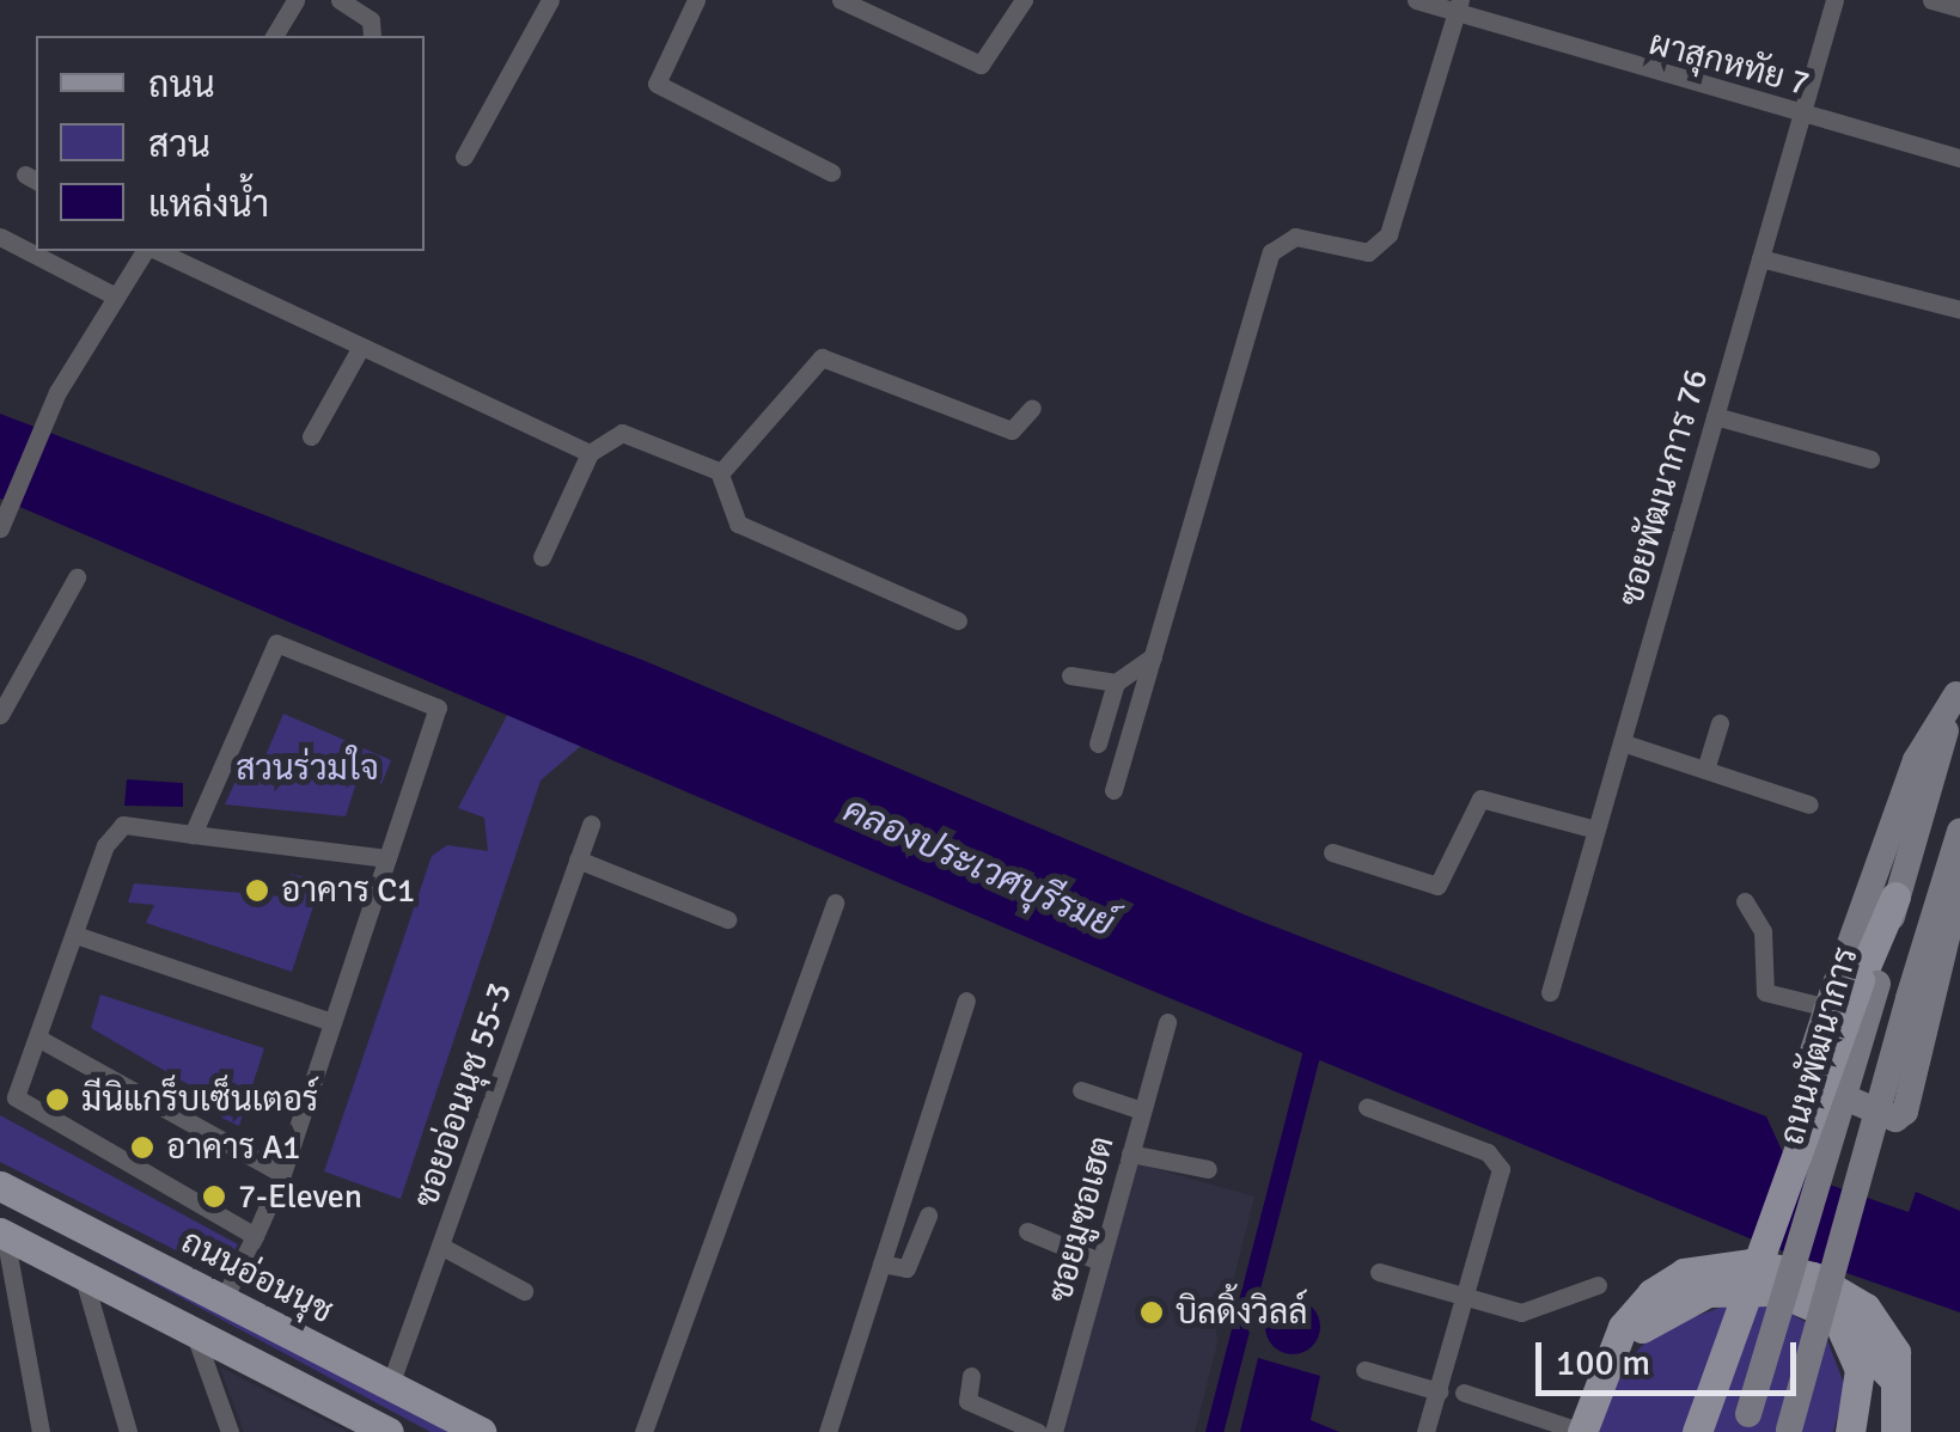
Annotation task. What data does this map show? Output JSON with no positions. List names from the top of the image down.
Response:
{
  "streets": {
    "main road": ["ถนนพัฒนาการ", "ถนนอ่อนนุช"],
    "street": [
      "ผาสุกหทัย 7",
      "ซอยพัฒนาการ 76",
      "ซอยอ่อนนุช 55-3",
      "ซอยมูซอเฮต"
    ]
  },
  "crossings": [
    ["ผาสุกหทัย 7", "ซอยพัฒนาการ 76"],
    ["ซอยอ่อนนุช 55-3", "ถนนอ่อนนุช"]
  ],
  "water": ["คลองประเวศบุรีรมย์"],
  "parks": ["สวนร่วมใจ"],
  "places": [
    "อาคาร C1",
    "มีนิแกร็บเซ็นเตอร์",
    "อาคาร A1",
    "7-Eleven",
    "บิลดิ้งวิลล์"
  ],
  "legend": ["ถนน", "สวน", "แหล่งน้ำ"],
  "scale_bar": "100 m"
}
